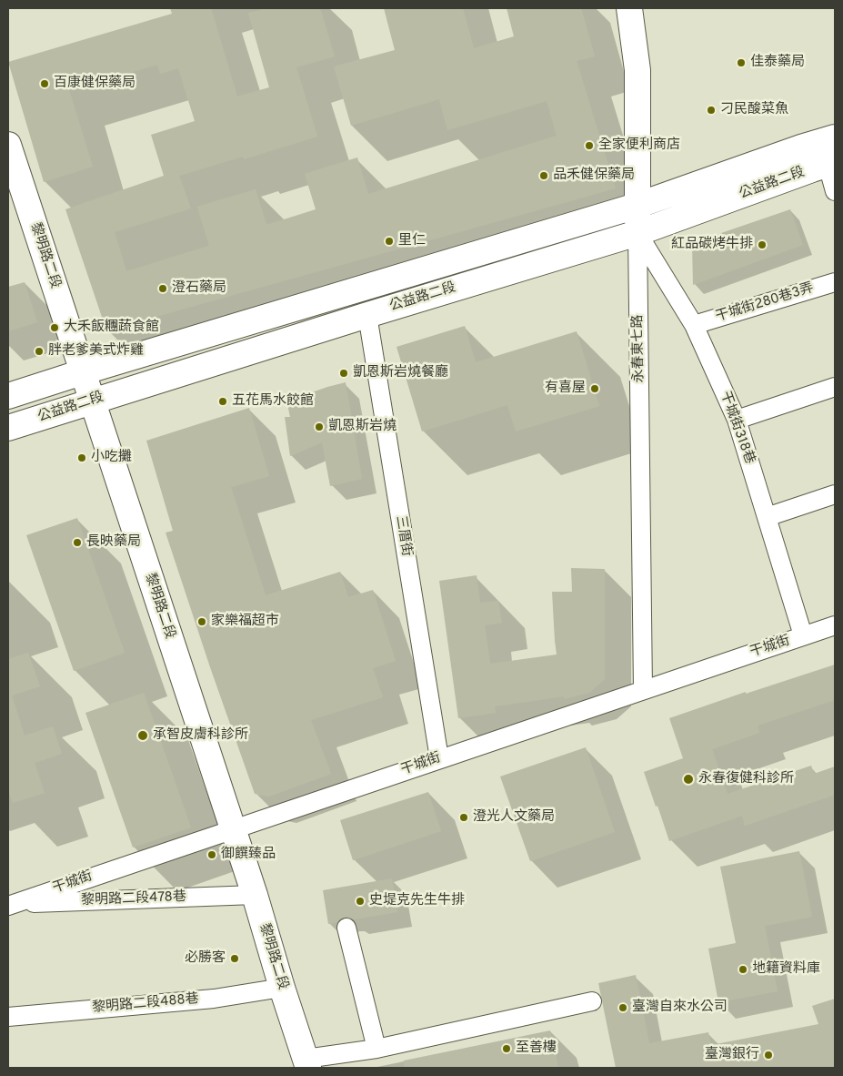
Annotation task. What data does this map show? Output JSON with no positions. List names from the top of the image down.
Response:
{
  "streets": {
    "main road": ["公益路二段", "黎明路二段", "永春東七路"],
    "street": [
      "干城街280巷3弄",
      "干城街318巷",
      "三厝街",
      "干城街",
      "黎明路二段478巷",
      "黎明路二段488巷"
    ]
  },
  "crossings": [
    ["公益路二段", "黎明路二段"],
    ["公益路二段", "永春東七路"],
    ["公益路二段", "干城街318巷"],
    ["公益路二段", "三厝街"],
    ["黎明路二段", "干城街"],
    ["黎明路二段", "黎明路二段478巷"],
    ["黎明路二段", "黎明路二段488巷"],
    ["干城街280巷3弄", "干城街318巷"],
    ["永春東七路", "干城街318巷"],
    ["永春東七路", "干城街"],
    ["干城街318巷", "干城街"],
    ["三厝街", "干城街"],
    ["干城街", "黎明路二段478巷"]
  ],
  "places": [
    "佳泰藥局",
    "百康健保藥局",
    "刁民酸菜魚",
    "全家便利商店",
    "品禾健保藥局",
    "里仁",
    "紅品碳烤牛排",
    "澄石藥局",
    "大禾飯糰蔬食館",
    "胖老爹美式炸雞",
    "凱恩斯岩燒餐廳",
    "有喜屋",
    "五花馬水餃館",
    "凱恩斯岩燒",
    "小吃攤",
    "長映藥局",
    "家樂福超市",
    "承智皮膚科診所",
    "永春復健科診所",
    "澄光人文藥局",
    "御饌臻品",
    "史堤克先生牛排",
    "必勝客",
    "地籍資料庫",
    "臺灣自來水公司",
    "至善樓",
    "臺灣銀行"
  ]
}
